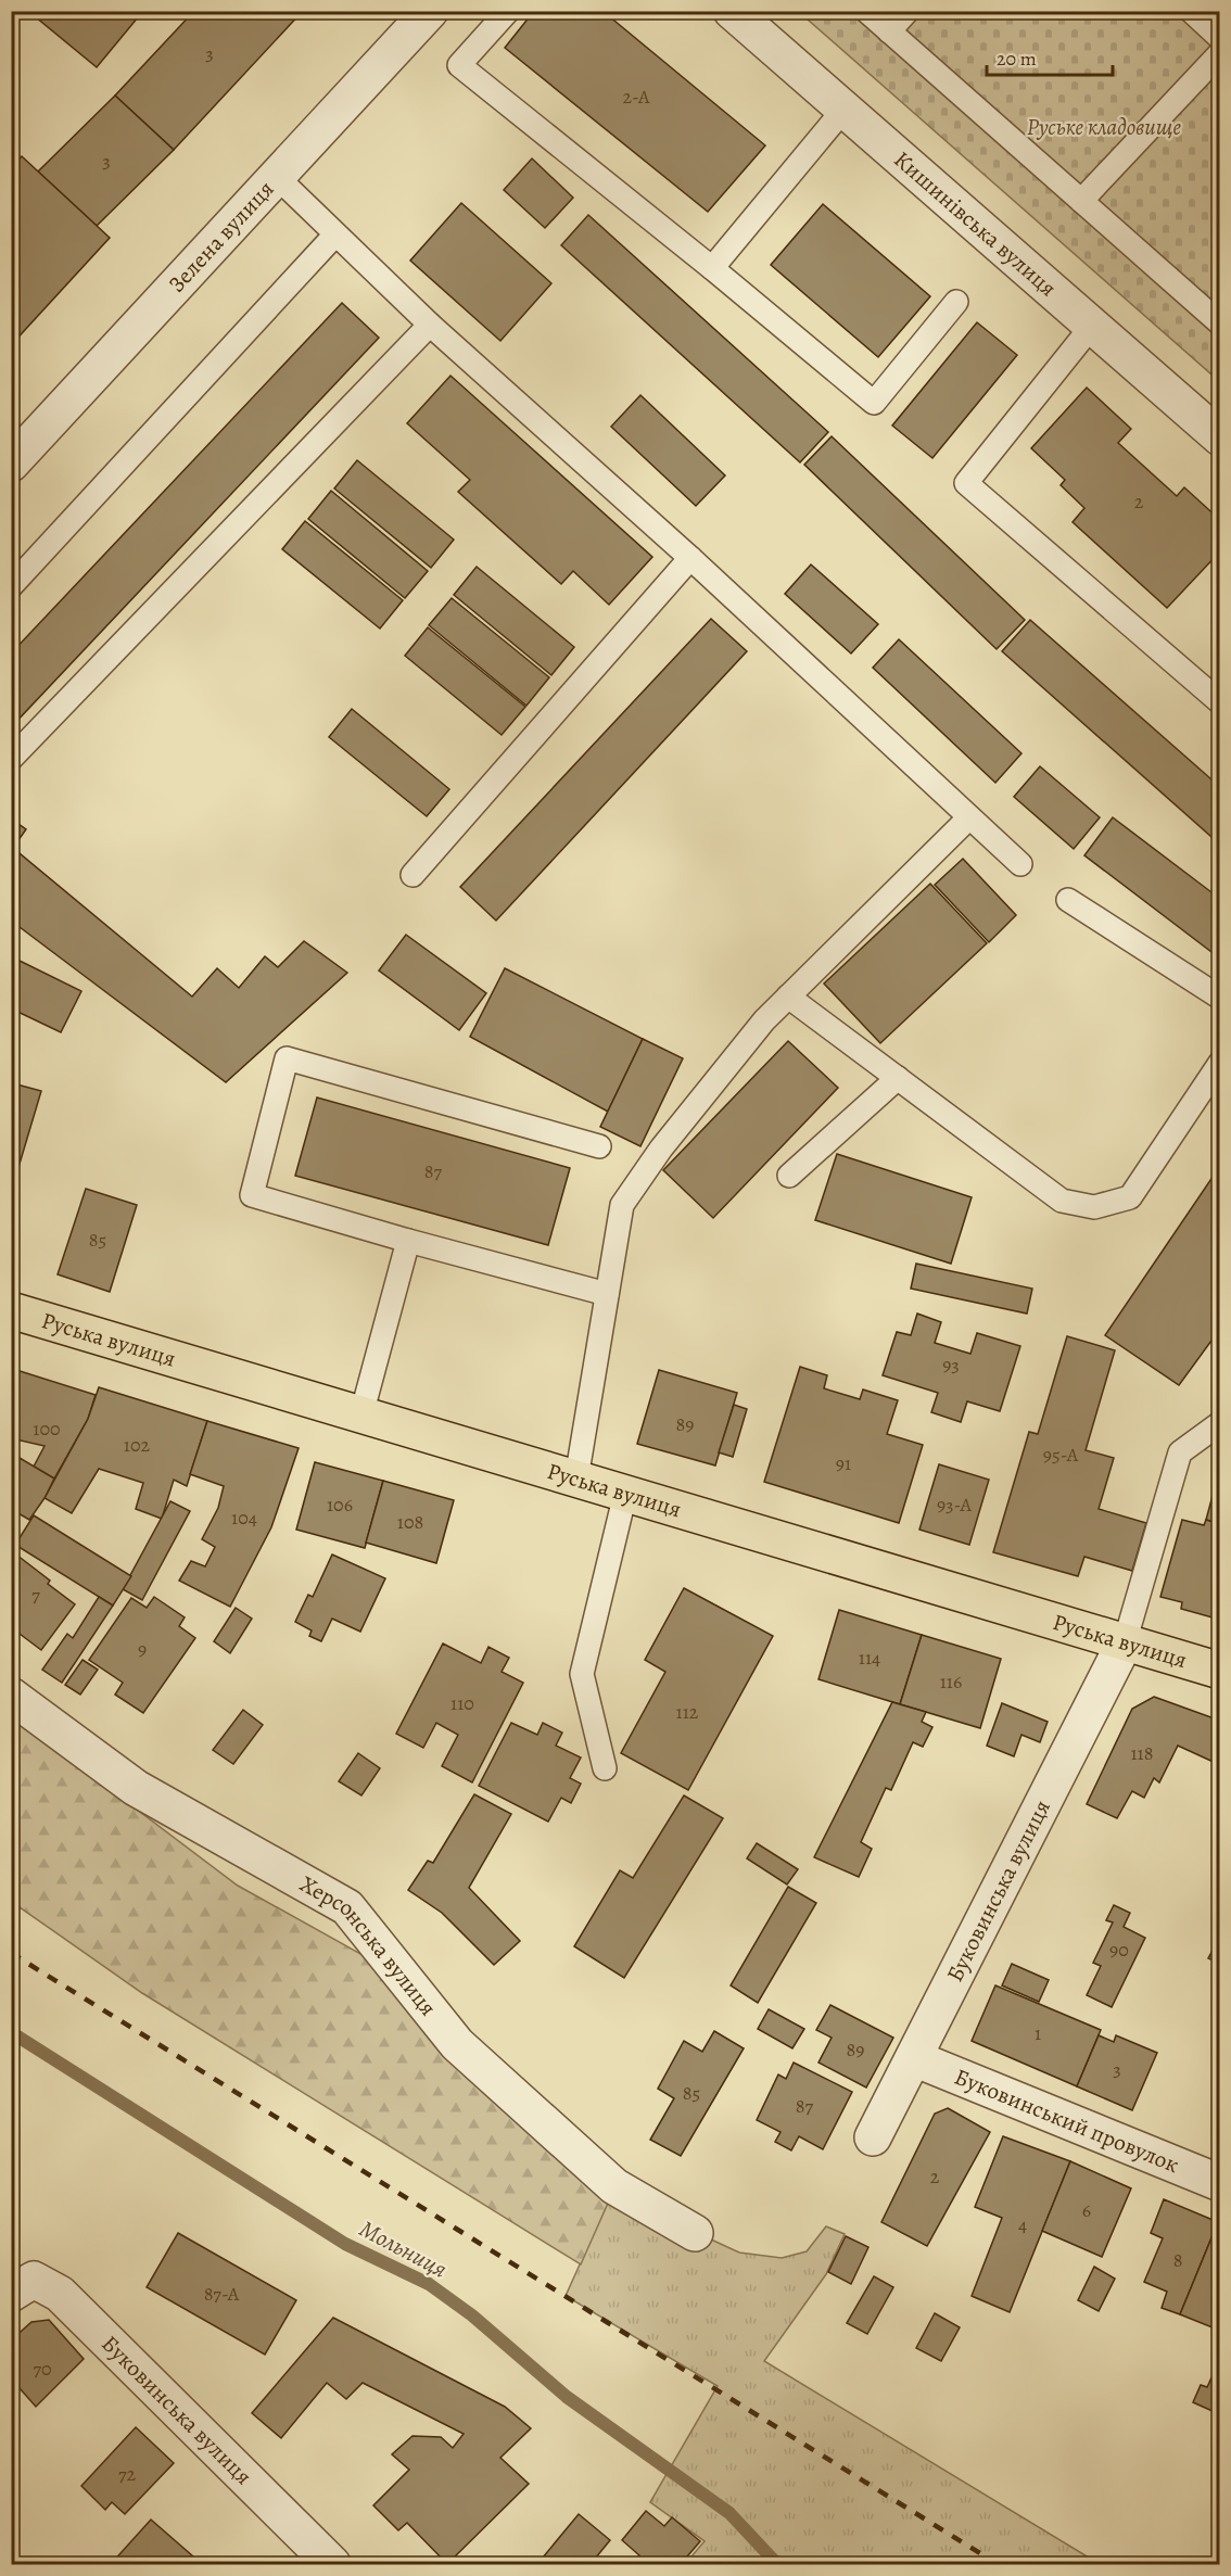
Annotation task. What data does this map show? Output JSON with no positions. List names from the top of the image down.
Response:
{
  "streets": {
    "main road": ["Руська вулиця"],
    "street": [
      "Кишинівська вулиця",
      "Зелена вулиця",
      "Буковинська вулиця",
      "Херсонська вулиця",
      "Буковинський провулок"
    ]
  },
  "crossings": [
    ["Руська вулиця", "Буковинська вулиця"],
    ["Буковинська вулиця", "Буковинський провулок"]
  ],
  "water": ["Мольниця"],
  "parks": ["Руське кладовище"],
  "house_numbers": [
    "3",
    "2-А",
    "3",
    "2",
    "87",
    "85",
    "93",
    "89",
    "100",
    "102",
    "95-А",
    "91",
    "106",
    "93-А",
    "104",
    "108",
    "7",
    "9",
    "114",
    "116",
    "110",
    "112",
    "118",
    "90",
    "1",
    "89",
    "3",
    "85",
    "87",
    "2",
    "6",
    "4",
    "8",
    "87-А",
    "70",
    "72"
  ],
  "scale_bar": "20 m"
}
